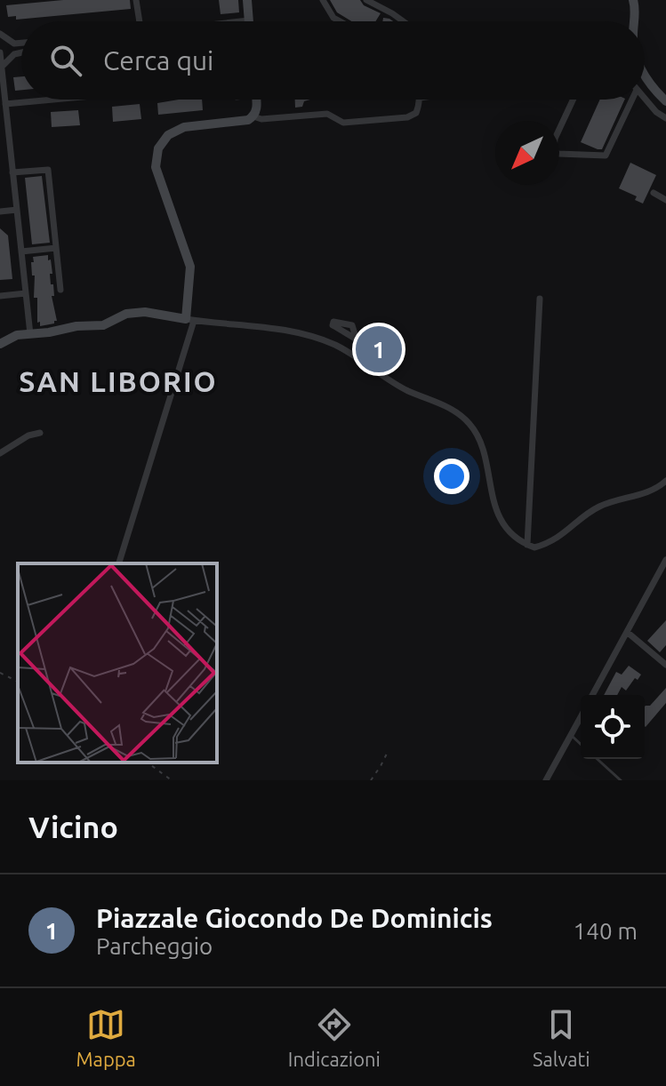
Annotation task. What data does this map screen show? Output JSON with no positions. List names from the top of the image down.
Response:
{
  "districts": ["SAN LIBORIO"],
  "north": "bottom left",
  "page": {
    "search": "Cerca qui",
    "pins": "1",
    "heading": "Vicino",
    "list": [
      {
        "mark": "1",
        "name": "Piazzale Giocondo De Dominicis",
        "note": "Parcheggio",
        "value": "140 m"
      }
    ],
    "nav": ["Mappa", "Indicazioni", "Salvati"]
  }
}
